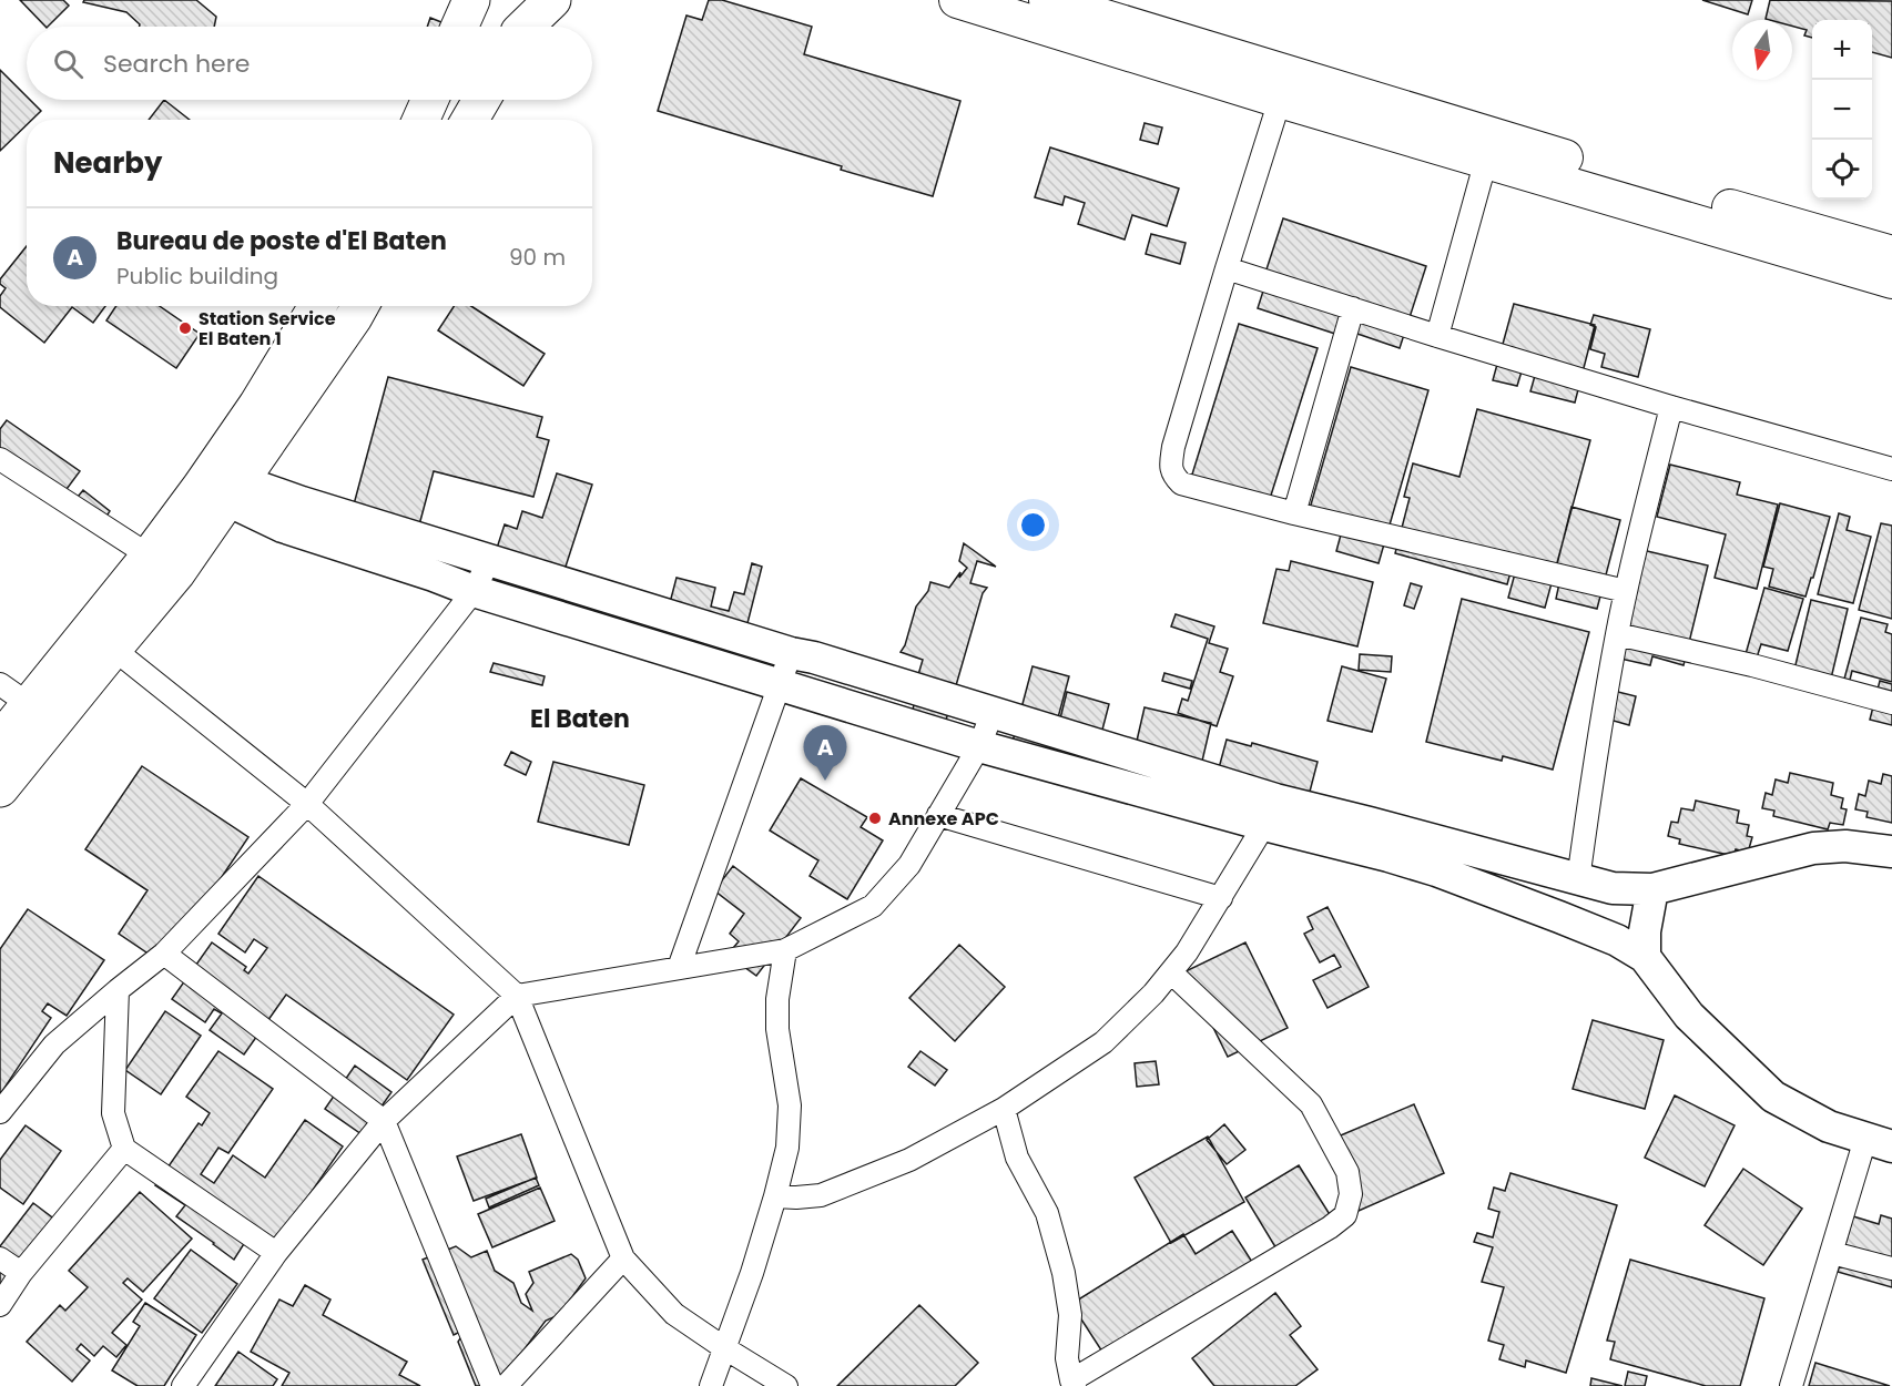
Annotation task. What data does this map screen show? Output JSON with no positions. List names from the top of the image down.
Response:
{
  "districts": ["El Baten"],
  "places": ["Station Service El Baten 1", "Annexe APC"],
  "north": "bottom",
  "page": {
    "map_buttons": ["+", "−"],
    "search": "Search here",
    "heading": "Nearby",
    "list": [
      {
        "mark": "A",
        "name": "Bureau de poste d'El Baten",
        "note": "Public building",
        "value": "90 m"
      }
    ],
    "pins": "A"
  }
}
